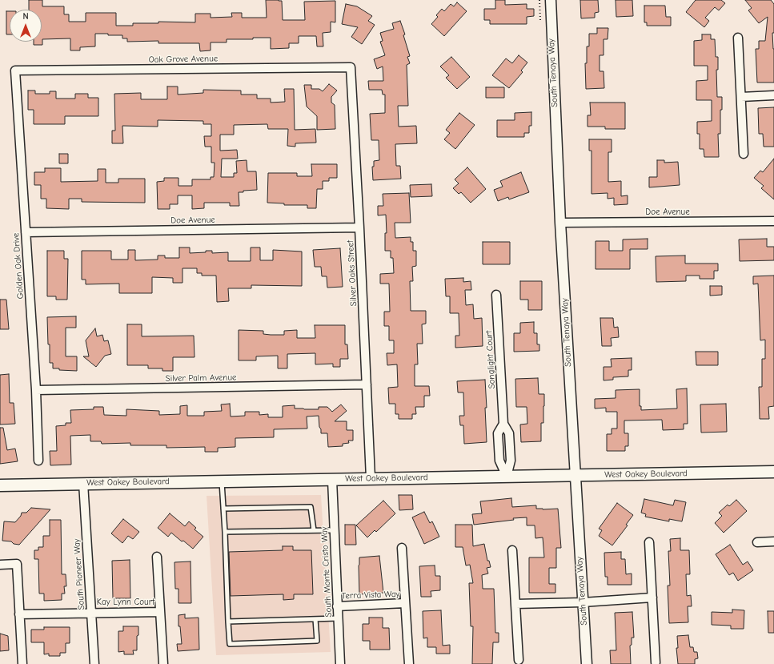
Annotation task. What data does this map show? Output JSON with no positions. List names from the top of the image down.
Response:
{
  "streets": {
    "main road": ["West Oakey Boulevard"],
    "street": [
      "Oak Grove Avenue",
      "South Tenaya Way",
      "Doe Avenue",
      "Golden Oak Drive",
      "Silver Oaks Street",
      "Songlight Court",
      "Silver Palm Avenue",
      "South Monte Cristo Way",
      "South Pioneer Way",
      "Terra Vista Way",
      "Kay Lynn Court"
    ]
  },
  "crossings": [
    ["Oak Grove Avenue", "Golden Oak Drive"],
    ["Oak Grove Avenue", "Silver Oaks Street"],
    ["South Tenaya Way", "Doe Avenue"],
    ["South Tenaya Way", "West Oakey Boulevard"],
    ["Doe Avenue", "Golden Oak Drive"],
    ["Doe Avenue", "Silver Oaks Street"],
    ["Golden Oak Drive", "Silver Palm Avenue"],
    ["Silver Oaks Street", "Silver Palm Avenue"],
    ["Silver Oaks Street", "West Oakey Boulevard"],
    ["Songlight Court", "West Oakey Boulevard"],
    ["West Oakey Boulevard", "South Monte Cristo Way"],
    ["West Oakey Boulevard", "South Pioneer Way"],
    ["South Monte Cristo Way", "Terra Vista Way"],
    ["South Pioneer Way", "Kay Lynn Court"]
  ],
  "north": "top"
}
